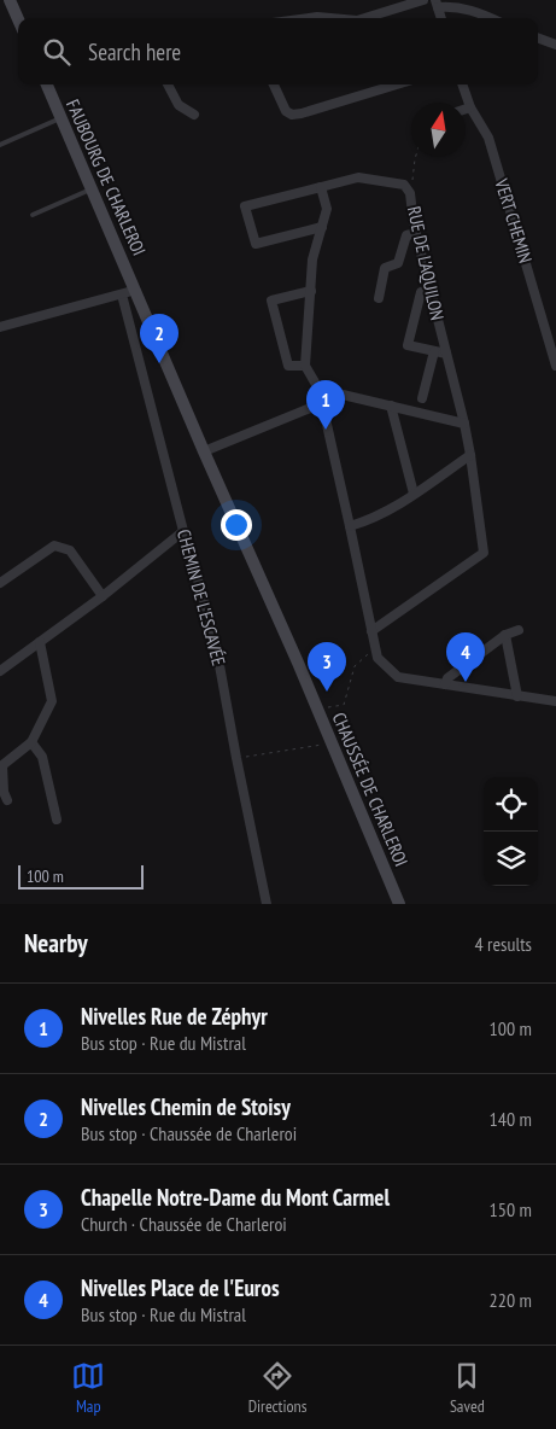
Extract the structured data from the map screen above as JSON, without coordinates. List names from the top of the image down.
{
  "streets": {
    "main road": ["FAUBOURG DE CHARLEROI", "CHAUSSÉE DE CHARLEROI"],
    "street": ["VERT CHEMIN", "RUE DE L'AQUILON", "CHEMIN DE L'ESCAVÉE"]
  },
  "crossings": [
    ["FAUBOURG DE CHARLEROI", "CHAUSSÉE DE CHARLEROI"]
  ],
  "scale_bar": "100 m",
  "north": "top",
  "page": {
    "search": "Search here",
    "pins": [
      "2",
      "1",
      "4",
      "3"
    ],
    "scale": "100 m",
    "heading": ["Nearby", "4 results"],
    "list": [
      {
        "mark": "1",
        "name": "Nivelles Rue de Zéphyr",
        "note": "Bus stop · Rue du Mistral",
        "value": "100 m"
      },
      {
        "mark": "2",
        "name": "Nivelles Chemin de Stoisy",
        "note": "Bus stop · Chaussée de Charleroi",
        "value": "140 m"
      },
      {
        "mark": "3",
        "name": "Chapelle Notre-Dame du Mont Carmel",
        "note": "Church · Chaussée de Charleroi",
        "value": "150 m"
      },
      {
        "mark": "4",
        "name": "Nivelles Place de l'Euros",
        "note": "Bus stop · Rue du Mistral",
        "value": "220 m"
      }
    ],
    "nav": ["Map", "Directions", "Saved"]
  }
}
